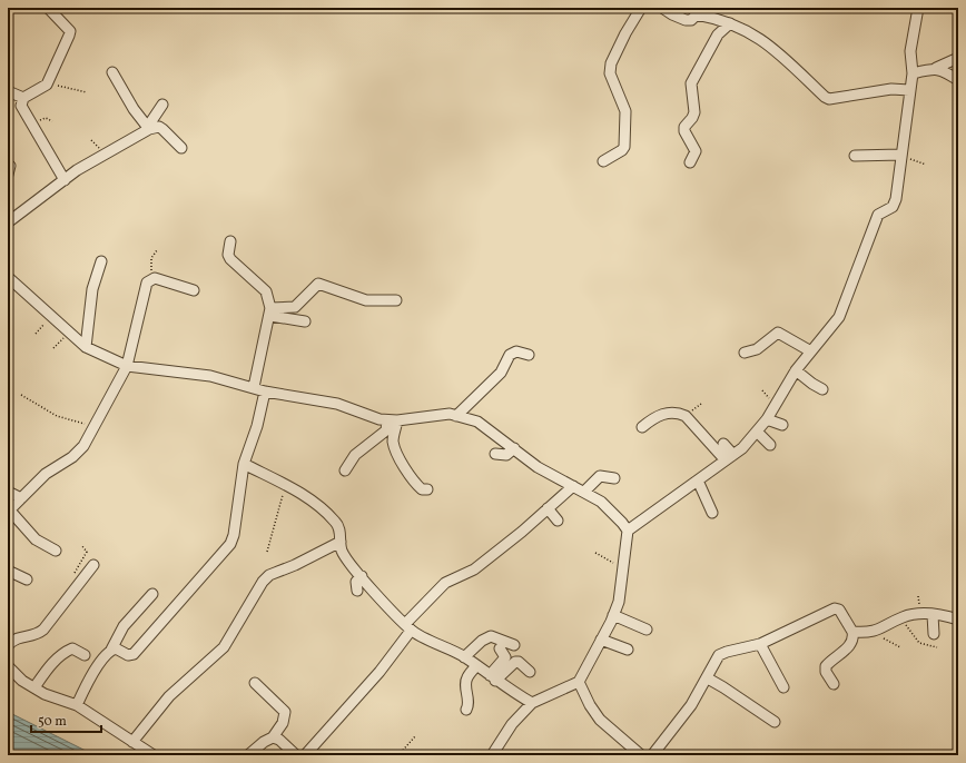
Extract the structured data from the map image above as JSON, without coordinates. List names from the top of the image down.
{
  "scale_bar": "50 m"
}
